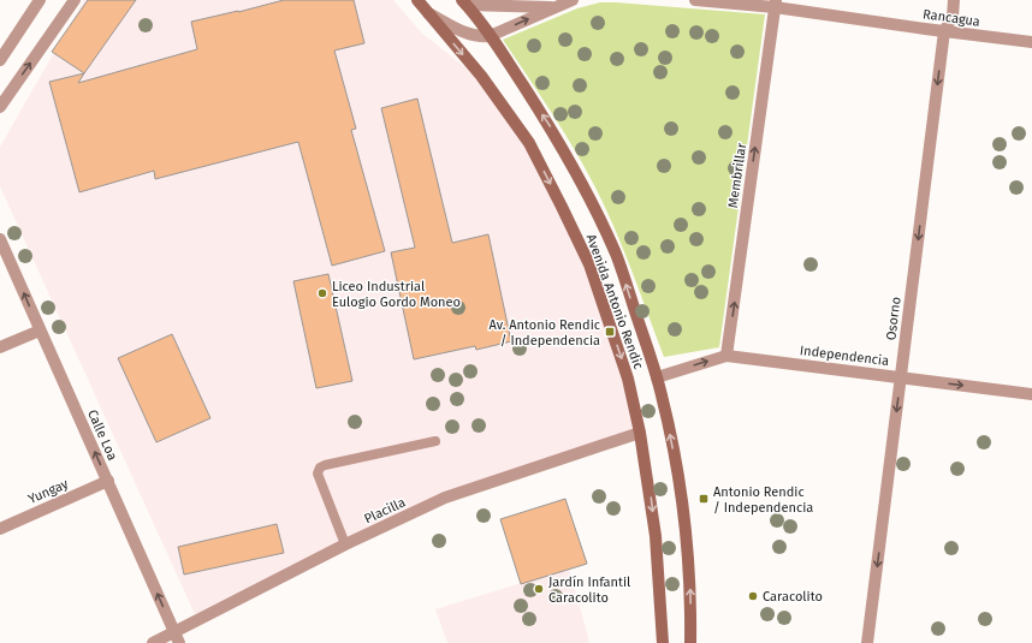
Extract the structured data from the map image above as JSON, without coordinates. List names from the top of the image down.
{
  "streets": {
    "main road": ["Avenida Antonio Rendic"],
    "street": [
      "Rancagua",
      "Membrillar",
      "Osorno",
      "Independencia",
      "Calle Loa",
      "Yungay",
      "Placilla"
    ]
  },
  "crossings": [
    ["Rancagua", "Membrillar"],
    ["Rancagua", "Osorno"],
    ["Membrillar", "Independencia"],
    ["Avenida Antonio Rendic", "Independencia"],
    ["Avenida Antonio Rendic", "Placilla"],
    ["Osorno", "Independencia"],
    ["Calle Loa", "Yungay"],
    ["Calle Loa", "Placilla"]
  ],
  "one_way": [
    "Membrillar",
    "Osorno",
    "Independencia",
    "Calle Loa"
  ],
  "places": {
    "other": ["Liceo Industrial Eulogio Gordo Moneo", "Jardín Infantil Caracolito", "Caracolito"],
    "transit": ["Av. Antonio Rendic / Independencia", "Antonio Rendic / Independencia"]
  }
}
